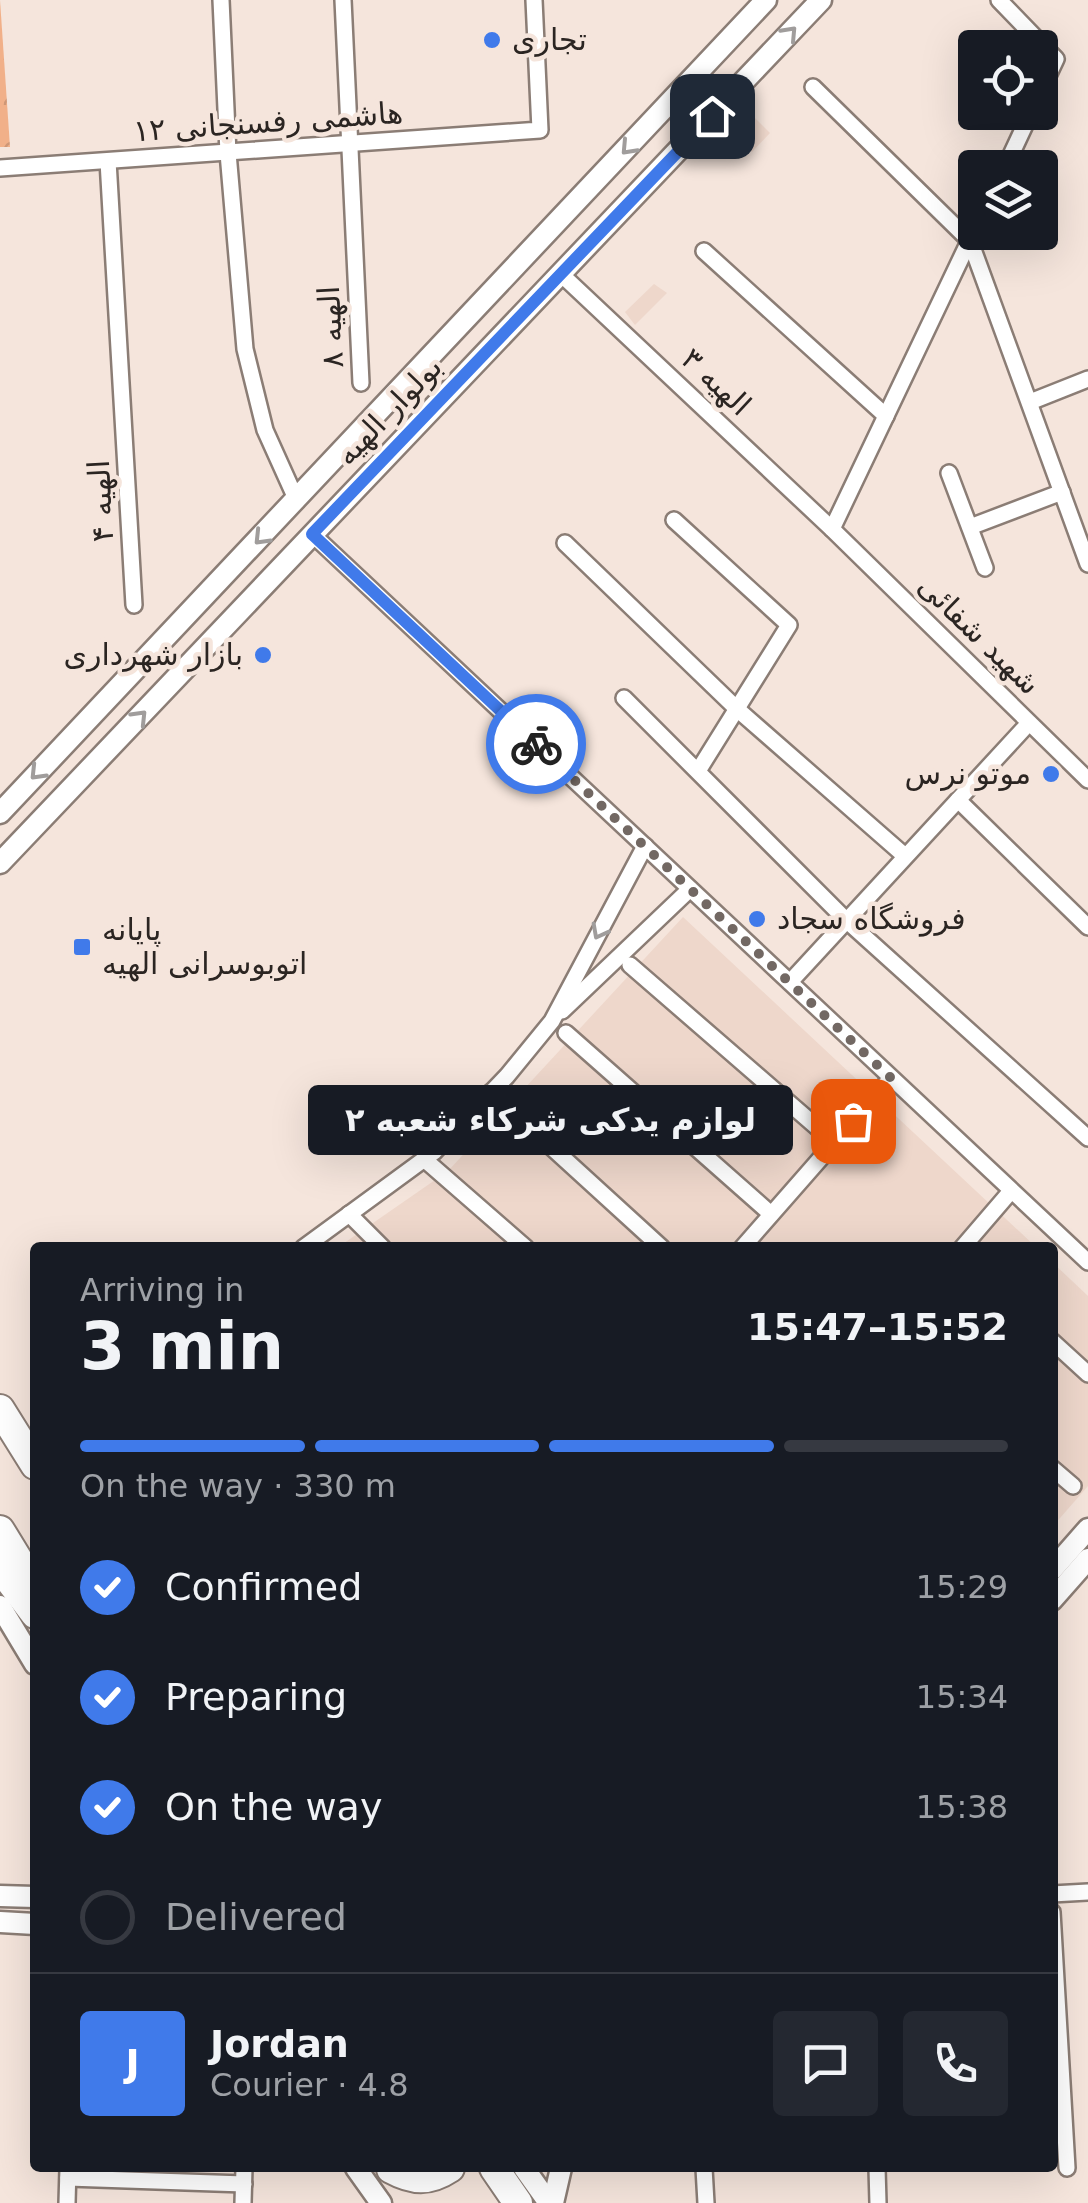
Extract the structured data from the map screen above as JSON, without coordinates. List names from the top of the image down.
{
  "streets": {
    "main road": ["بولوار الهیه"],
    "street": [
      "هاشمی رفسنجانی ۱۲",
      "الهیه ۸",
      "الهیه ۳",
      "الهیه ۴",
      "شهید شفائی"
    ]
  },
  "crossings": [
    ["هاشمی رفسنجانی ۱۲", "الهیه ۸"],
    ["هاشمی رفسنجانی ۱۲", "الهیه ۴"],
    ["الهیه ۳", "بولوار الهیه"],
    ["الهیه ۳", "شهید شفائی"]
  ],
  "places": {
    "other": [
      "تجاری",
      "بازار شهرداری",
      "موتو نرس",
      "فروشگاه سجاد",
      "لوازم یدکی شرکاء شعبه ۲"
    ],
    "transit": ["پایانه اتوبوسرانی الهیه"]
  },
  "page": {
    "bubble": "لوازم یدکی شرکاء شعبه ۲",
    "heading": ["3 min", "Arriving in", "15:47–15:52"],
    "panel": ["Jordan", "Courier · 4.8"],
    "bar": "On the way · 330 m",
    "list": [
      ["Confirmed", "15:29"],
      ["Preparing", "15:34"],
      ["On the way", "15:38"],
      "Delivered"
    ],
    "round": "J"
  }
}
